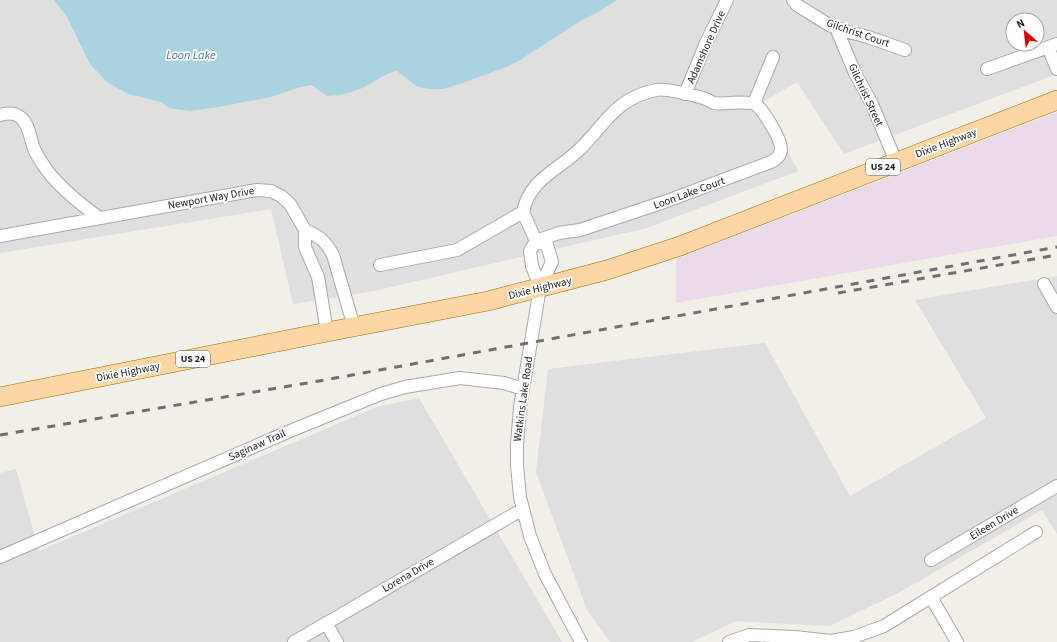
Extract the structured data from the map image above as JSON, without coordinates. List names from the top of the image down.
{
  "streets": {
    "main road": ["Dixie Highway", "US 24"],
    "street": [
      "Gilchrist Court",
      "Adamshore Drive",
      "Gilchrist Street",
      "Loon Lake Court",
      "Newport Way Drive",
      "Watkins Lake Road",
      "Saginaw Trail",
      "Eileen Drive",
      "Lorena Drive"
    ]
  },
  "crossings": [
    ["Gilchrist Court", "Gilchrist Street"],
    ["Gilchrist Street", "Dixie Highway"],
    ["Dixie Highway", "Newport Way Drive"],
    ["Dixie Highway", "Watkins Lake Road"],
    ["Loon Lake Court", "Watkins Lake Road"],
    ["Watkins Lake Road", "Saginaw Trail"],
    ["Watkins Lake Road", "Lorena Drive"]
  ],
  "water": ["Loon Lake"],
  "north": "top left"
}
